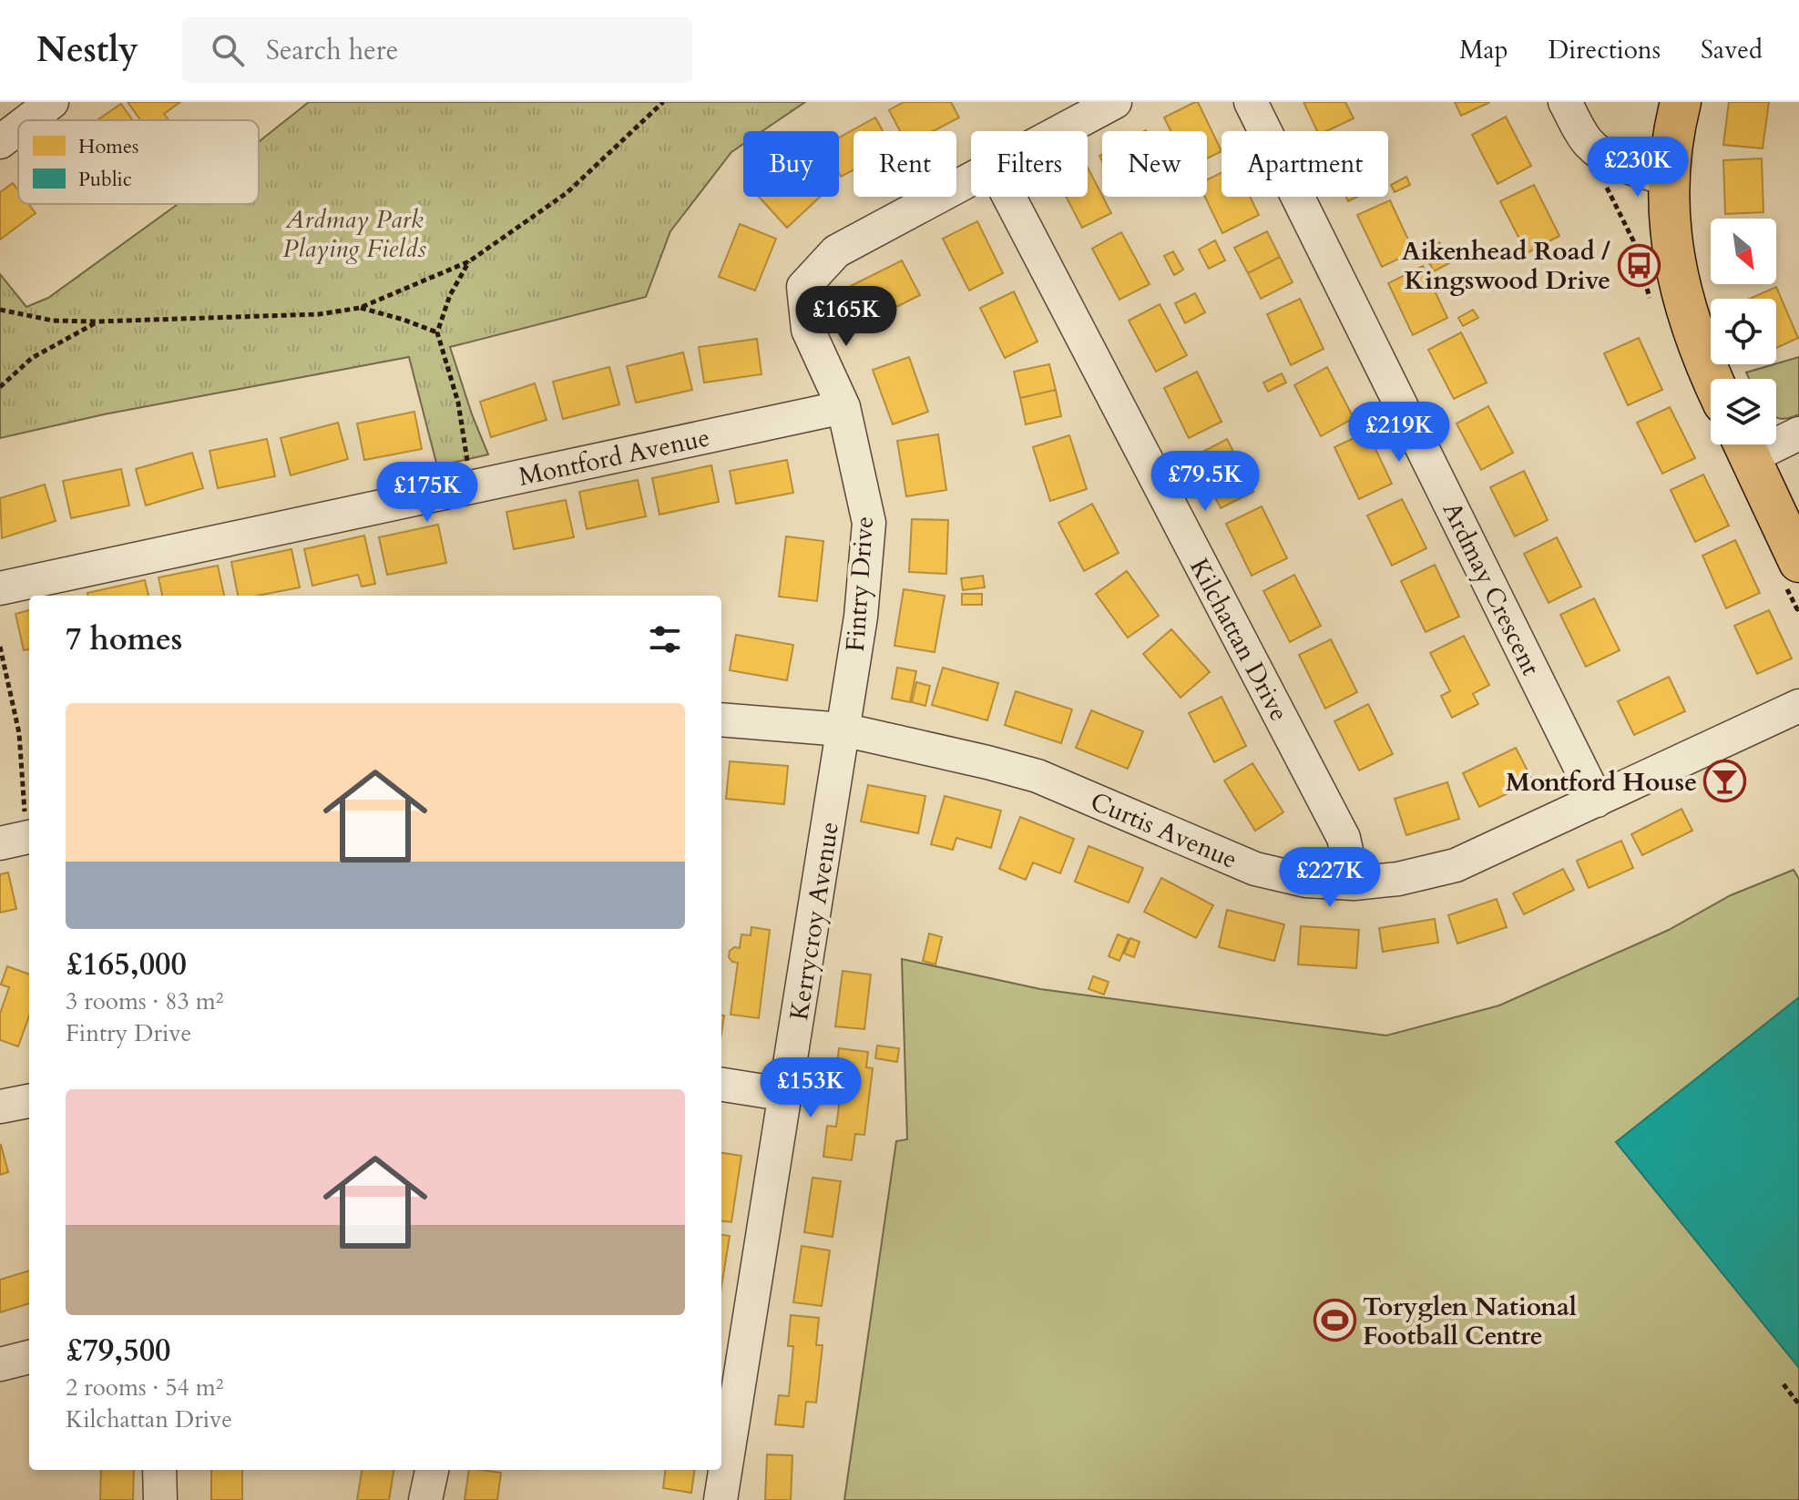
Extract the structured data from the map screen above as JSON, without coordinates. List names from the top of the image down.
{
  "streets": {
    "street": [
      "Montford Avenue",
      "Fintry Drive",
      "Ardmay Crescent",
      "Kilchattan Drive",
      "Curtis Avenue",
      "Kerrycroy Avenue"
    ]
  },
  "crossings": [
    ["Montford Avenue", "Fintry Drive"],
    ["Fintry Drive", "Curtis Avenue"],
    ["Fintry Drive", "Kerrycroy Avenue"],
    ["Ardmay Crescent", "Curtis Avenue"],
    ["Kilchattan Drive", "Curtis Avenue"],
    ["Curtis Avenue", "Kerrycroy Avenue"]
  ],
  "parks": ["Ardmay Park Playing Fields"],
  "places": {
    "bus stop": ["Aikenhead Road / Kingswood Drive"],
    "bar": ["Montford House"],
    "sports": ["Toryglen National Football Centre"]
  },
  "legend": ["Homes", "Public"],
  "north": "bottom right",
  "page": {
    "header": "Nestly",
    "search": "Search here",
    "nav": ["Map", "Directions", "Saved"],
    "chip": [
      "Buy",
      "Rent",
      "Filters",
      "New",
      "Apartment"
    ],
    "price": [
      "£230K",
      "£165K",
      "£219K",
      "£79.5K",
      "£175K",
      "£227K",
      "£153K"
    ],
    "heading": "7 homes",
    "list": [
      {
        "name": "£165,000",
        "note": "3 rooms · 83 m² · Fintry Drive"
      },
      {
        "name": "£79,500",
        "note": "2 rooms · 54 m² · Kilchattan Drive"
      }
    ]
  }
}
